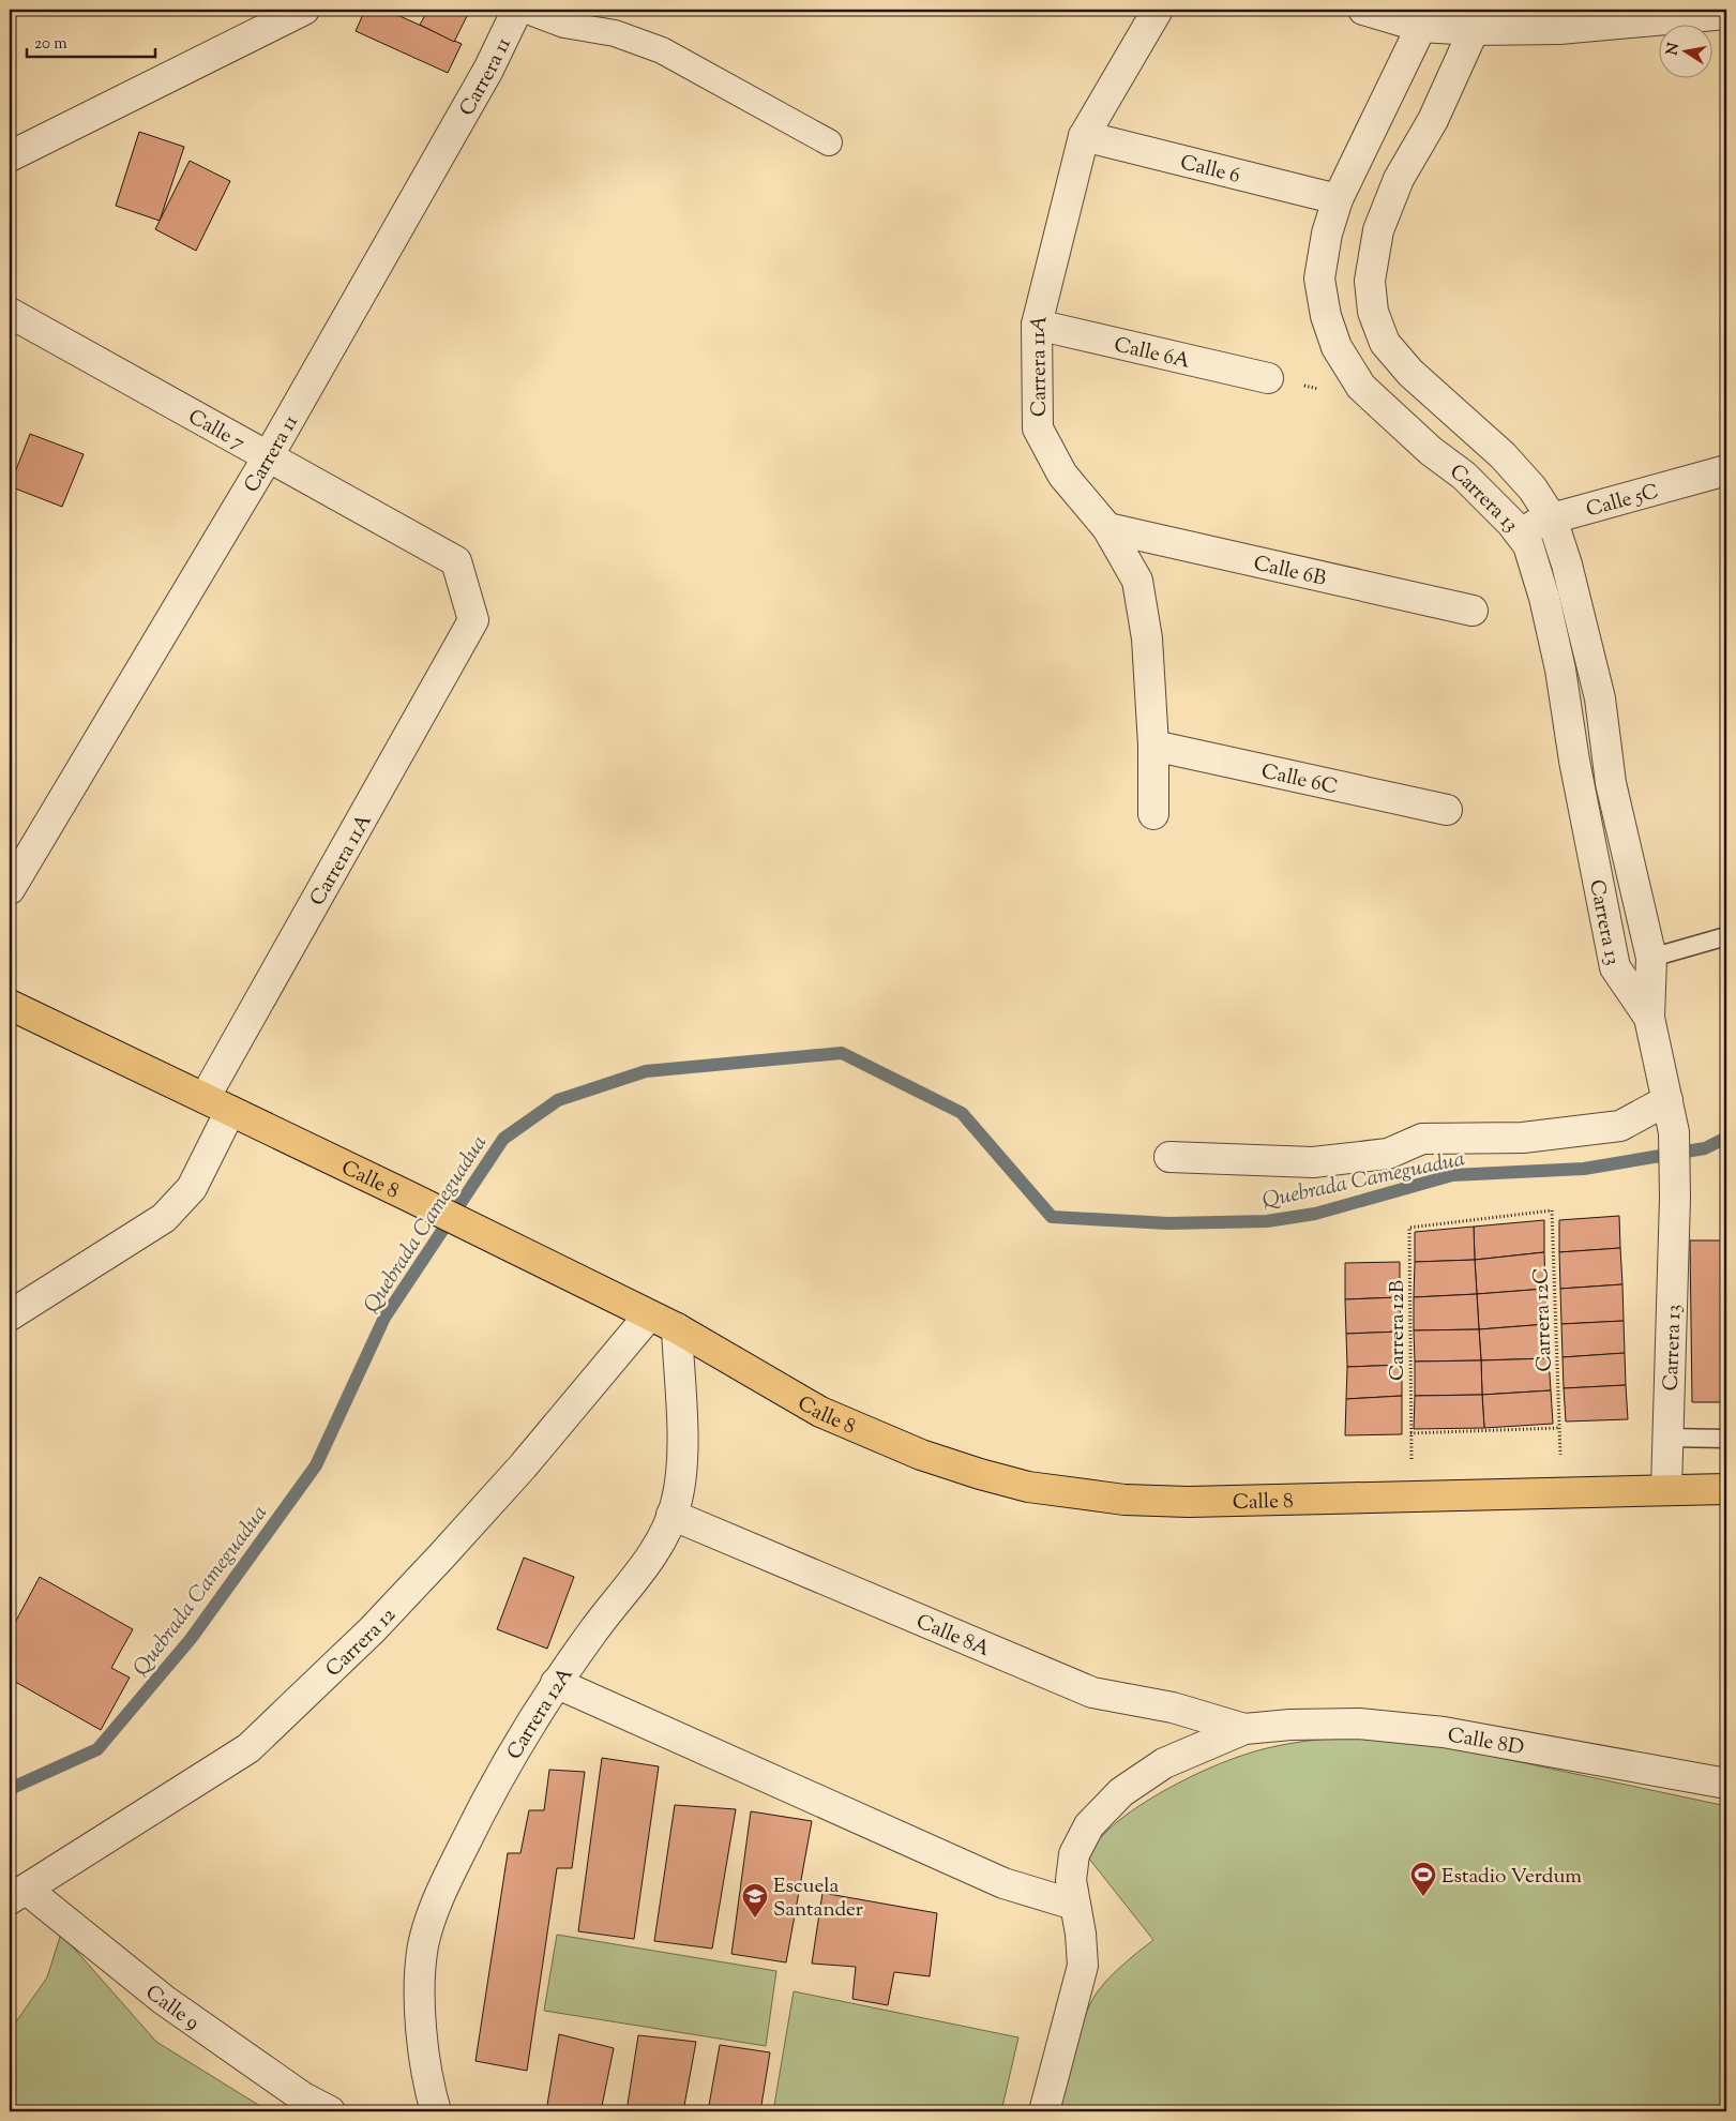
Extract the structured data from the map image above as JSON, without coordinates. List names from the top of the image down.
{
  "streets": {
    "main road": ["Calle 8"],
    "street": [
      "Carrera 11",
      "Calle 6",
      "Calle 6A",
      "Carrera 11A",
      "Calle 7",
      "Carrera 13",
      "Calle 5C",
      "Calle 6B",
      "Calle 6C",
      "Calle 8A",
      "Carrera 12",
      "Carrera 12A",
      "Calle 8D",
      "Calle 9"
    ],
    "path": ["Carrera 12C", "Carrera 12B"]
  },
  "crossings": [
    ["Carrera 11", "Calle 7"],
    ["Calle 6", "Carrera 11A"],
    ["Calle 6", "Carrera 13"],
    ["Calle 6A", "Carrera 11A"],
    ["Carrera 11A", "Calle 7"],
    ["Carrera 11A", "Calle 6B"],
    ["Carrera 11A", "Calle 6C"],
    ["Carrera 11A", "Calle 8"],
    ["Carrera 13", "Calle 5C"],
    ["Carrera 13", "Calle 8"],
    ["Calle 8", "Carrera 12"],
    ["Calle 8", "Carrera 12A"],
    ["Carrera 12C", "Carrera 12B"],
    ["Calle 8A", "Carrera 12A"],
    ["Calle 8A", "Calle 8D"],
    ["Carrera 12", "Calle 9"]
  ],
  "water": ["Quebrada Cameguadua"],
  "places": {
    "sports": ["Estadio Verdum"],
    "school or university": ["Escuela Santander"]
  },
  "scale_bar": "20 m",
  "north": "left"
}
